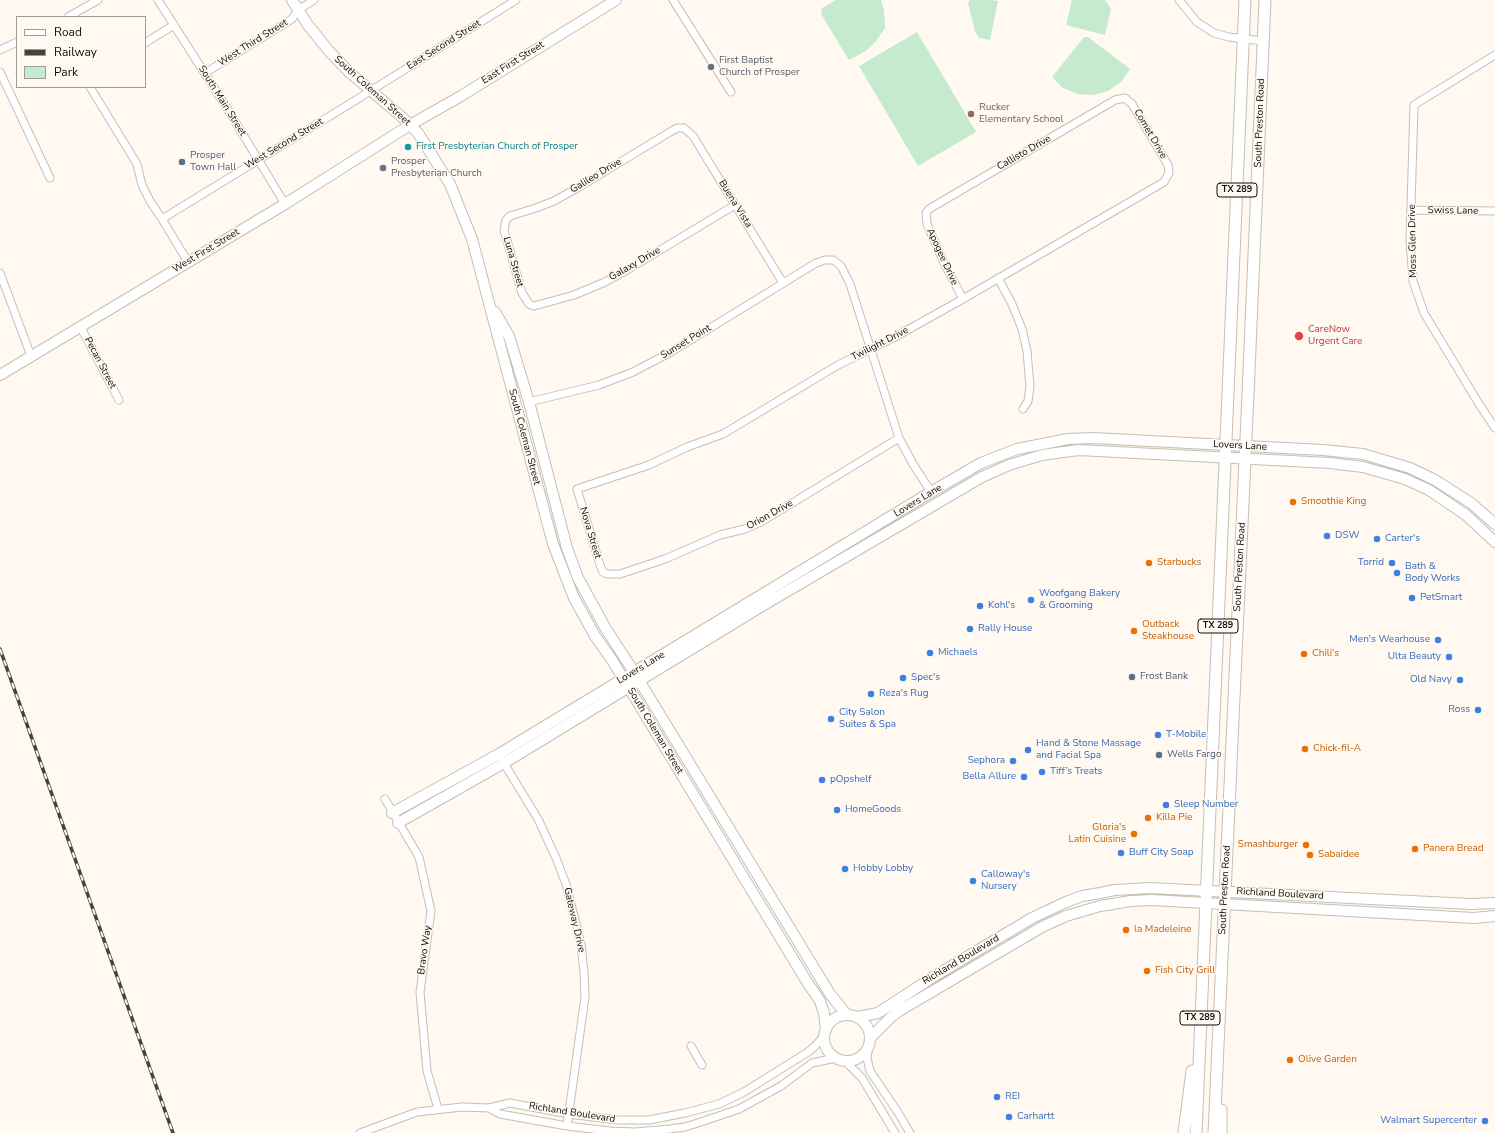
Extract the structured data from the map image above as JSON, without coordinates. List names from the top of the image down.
{
  "streets": {
    "main road": ["South Preston Road", "TX 289"],
    "street": [
      "West Third Street",
      "East Second Street",
      "East First Street",
      "South Coleman Street",
      "South Main Street",
      "Comet Drive",
      "West Second Street",
      "Callisto Drive",
      "Galileo Drive",
      "Buena Vista",
      "Swiss Lane",
      "Moss Glen Drive",
      "West First Street",
      "Apogee Drive",
      "Luna Street",
      "Galaxy Drive",
      "Sunset Point",
      "Twilight Drive",
      "Pecan Street",
      "Lovers Lane",
      "Orion Drive",
      "Nova Street",
      "Richland Boulevard",
      "Gateway Drive",
      "Bravo Way"
    ]
  },
  "crossings": [
    ["West Third Street", "South Coleman Street"],
    ["West Third Street", "South Main Street"],
    ["East Second Street", "South Coleman Street"],
    ["East Second Street", "West Second Street"],
    ["East First Street", "South Coleman Street"],
    ["East First Street", "West First Street"],
    ["South Coleman Street", "West First Street"],
    ["South Coleman Street", "Sunset Point"],
    ["South Coleman Street", "Lovers Lane"],
    ["South Coleman Street", "Richland Boulevard"],
    ["South Main Street", "West Second Street"],
    ["South Main Street", "West First Street"],
    ["South Preston Road", "Lovers Lane"],
    ["South Preston Road", "Richland Boulevard"],
    ["Comet Drive", "Callisto Drive"],
    ["Comet Drive", "Twilight Drive"],
    ["Callisto Drive", "Apogee Drive"],
    ["Galileo Drive", "Buena Vista"],
    ["Galileo Drive", "Luna Street"],
    ["Buena Vista", "Galaxy Drive"],
    ["Buena Vista", "Sunset Point"],
    ["Swiss Lane", "Moss Glen Drive"],
    ["West First Street", "Pecan Street"],
    ["Apogee Drive", "Twilight Drive"],
    ["Luna Street", "Galaxy Drive"],
    ["Sunset Point", "Twilight Drive"],
    ["Twilight Drive", "Nova Street"],
    ["Lovers Lane", "Gateway Drive"],
    ["Lovers Lane", "Bravo Way"],
    ["Orion Drive", "Nova Street"],
    ["Richland Boulevard", "Gateway Drive"],
    ["Richland Boulevard", "Bravo Way"]
  ],
  "places": [
    "First Baptist Church of Prosper",
    "Rucker Elementary School",
    "First Presbyterian Church of Prosper",
    "Prosper Town Hall",
    "Prosper Presbyterian Church",
    "CareNow Urgent Care",
    "Smoothie King",
    "DSW",
    "Carter's",
    "Starbucks",
    "Torrid",
    "Bath & Body Works",
    "PetSmart",
    "Woofgang Bakery & Grooming",
    "Kohl's",
    "Rally House",
    "Outback Steakhouse",
    "Men's Wearhouse",
    "Michaels",
    "Chili's",
    "Ulta Beauty",
    "Frost Bank",
    "Spec's",
    "Old Navy",
    "Reza's Rug",
    "Ross",
    "City Salon Suites & Spa",
    "T-Mobile",
    "Chick-fil-A",
    "Hand & Stone Massage and Facial Spa",
    "Wells Fargo",
    "Sephora",
    "Tiff’s Treats",
    "Bella Allure",
    "pOpshelf",
    "Sleep Number",
    "HomeGoods",
    "Killa Pie",
    "Gloria's Latin Cuisine",
    "Smashburger",
    "Panera Bread",
    "Buff City Soap",
    "Sabaidee",
    "Hobby Lobby",
    "Calloway's Nursery",
    "la Madeleine",
    "Fish City Grill",
    "Olive Garden",
    "REI",
    "Carhartt",
    "Walmart Supercenter"
  ],
  "legend": ["Road", "Railway", "Park"]
}
